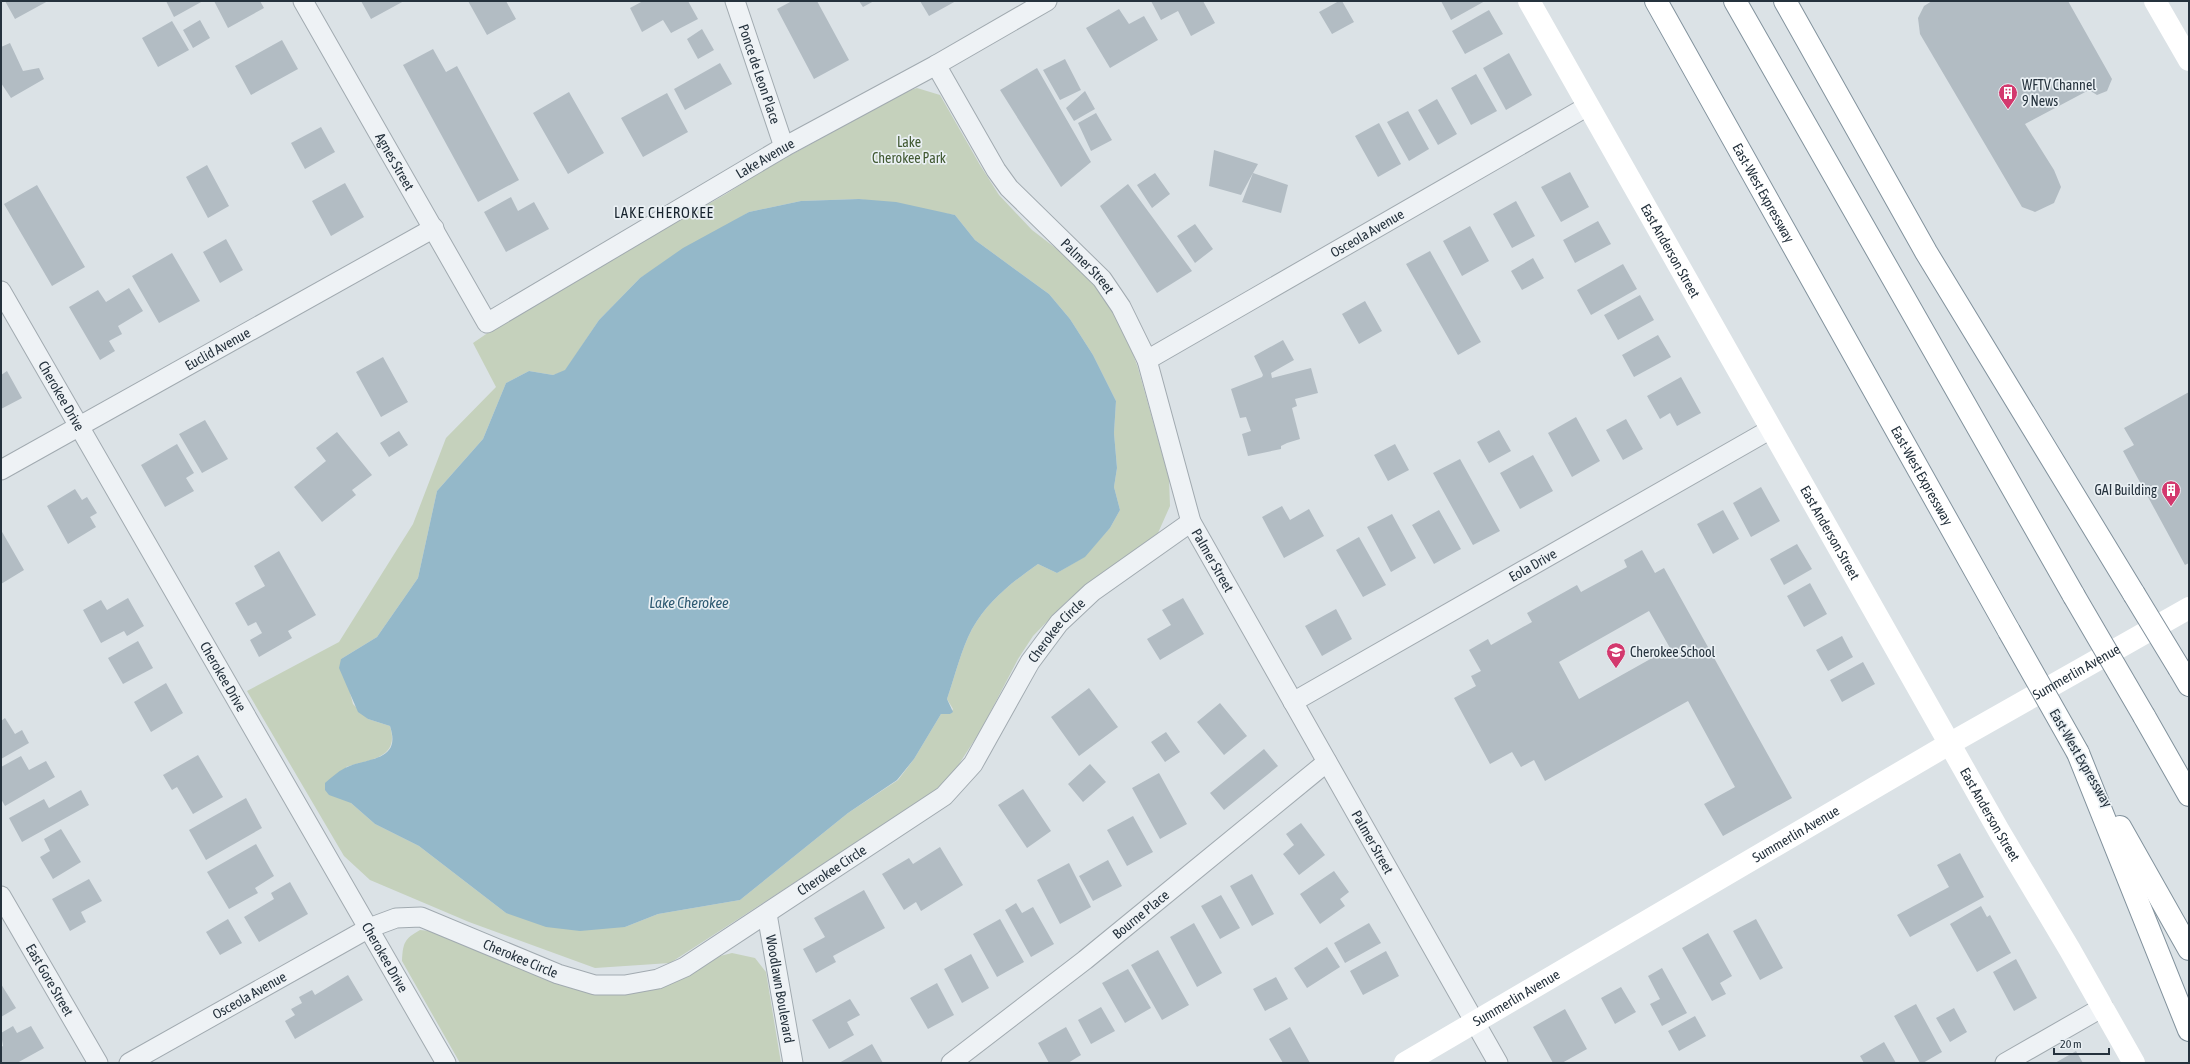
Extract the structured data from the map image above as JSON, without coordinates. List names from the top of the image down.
{
  "streets": {
    "main road": ["East-West Expressway", "East Anderson Street", "Summerlin Avenue"],
    "street": [
      "Ponce de Leon Place",
      "Lake Avenue",
      "Agnes Street",
      "Osceola Avenue",
      "Palmer Street",
      "Euclid Avenue",
      "Cherokee Drive",
      "Eola Drive",
      "Cherokee Circle",
      "Bourne Place",
      "East Gore Street",
      "Woodlawn Boulevard"
    ]
  },
  "crossings": [
    ["Ponce de Leon Place", "Lake Avenue"],
    ["Lake Avenue", "Agnes Street"],
    ["Lake Avenue", "Palmer Street"],
    ["Agnes Street", "Euclid Avenue"],
    ["Osceola Avenue", "East Anderson Street"],
    ["Osceola Avenue", "Palmer Street"],
    ["Osceola Avenue", "Cherokee Drive"],
    ["Osceola Avenue", "Cherokee Circle"],
    ["East Anderson Street", "Eola Drive"],
    ["East Anderson Street", "Summerlin Avenue"],
    ["Palmer Street", "Eola Drive"],
    ["Palmer Street", "Cherokee Circle"],
    ["Palmer Street", "Summerlin Avenue"],
    ["Palmer Street", "Bourne Place"],
    ["Euclid Avenue", "Cherokee Drive"],
    ["Cherokee Drive", "Cherokee Circle"],
    ["Cherokee Circle", "Woodlawn Boulevard"]
  ],
  "districts": ["LAKE CHEROKEE"],
  "water": ["Lake Cherokee"],
  "parks": ["Lake Cherokee Park"],
  "places": {
    "building": ["WFTV Channel 9 News", "GAI Building"],
    "school or university": ["Cherokee School"]
  },
  "scale_bar": "20 m"
}
